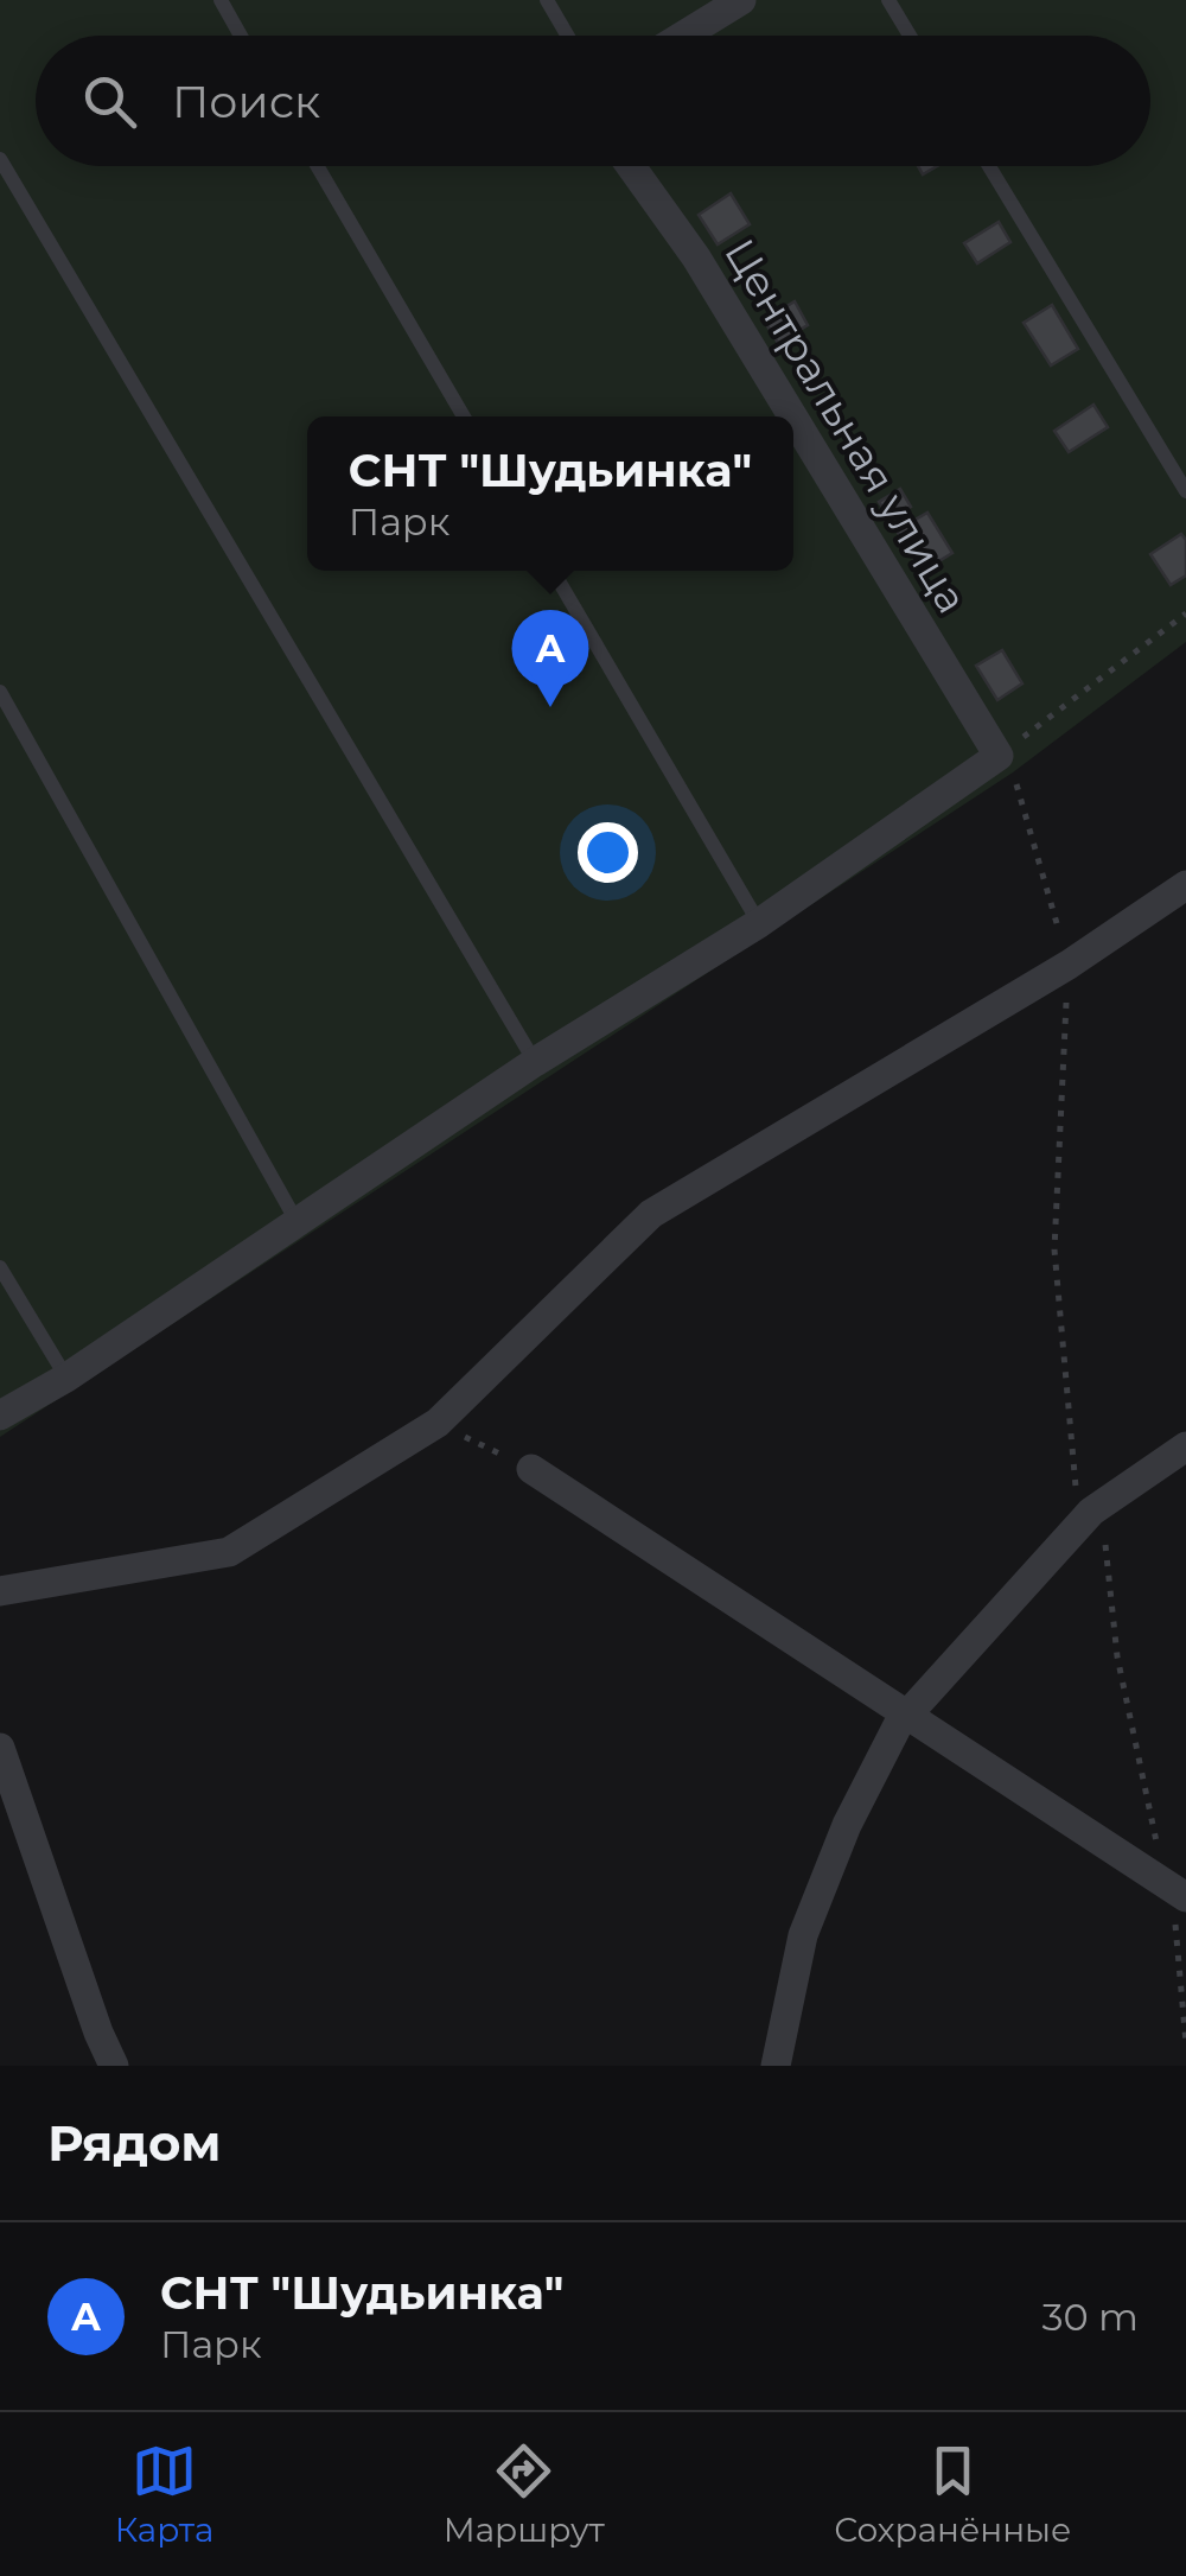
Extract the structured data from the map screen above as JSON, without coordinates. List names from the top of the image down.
{
  "streets": {
    "street": ["Центральная улица"]
  },
  "page": {
    "search": "Поиск",
    "popup": ["СНТ \"Шудьинка\"", "Парк"],
    "pins": "A",
    "heading": "Рядом",
    "list": [
      {
        "mark": "A",
        "name": "СНТ \"Шудьинка\"",
        "note": "Парк",
        "value": "30 m"
      }
    ],
    "nav": ["Карта", "Маршрут", "Сохранённые"]
  }
}
